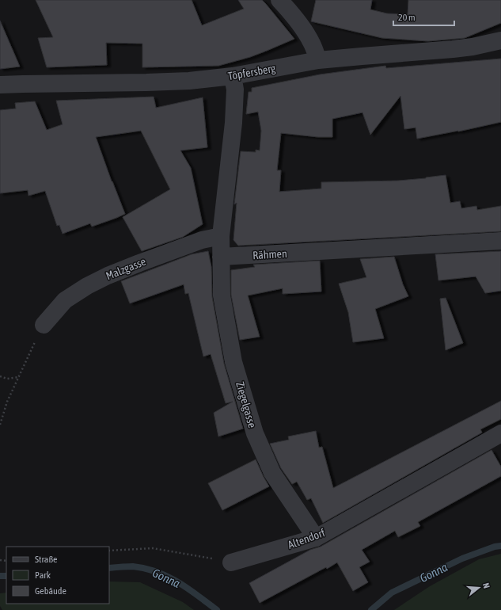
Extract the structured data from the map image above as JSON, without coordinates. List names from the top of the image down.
{
  "streets": {
    "street": [
      "Töpfersberg",
      "Rähmen",
      "Malzgasse",
      "Ziegelgasse",
      "Altendorf"
    ]
  },
  "crossings": [
    ["Rähmen", "Ziegelgasse"],
    ["Ziegelgasse", "Altendorf"]
  ],
  "water": ["Gonna"],
  "legend": ["Straße", "Park", "Gebäude"],
  "scale_bar": "20 m",
  "north": "right"
}
